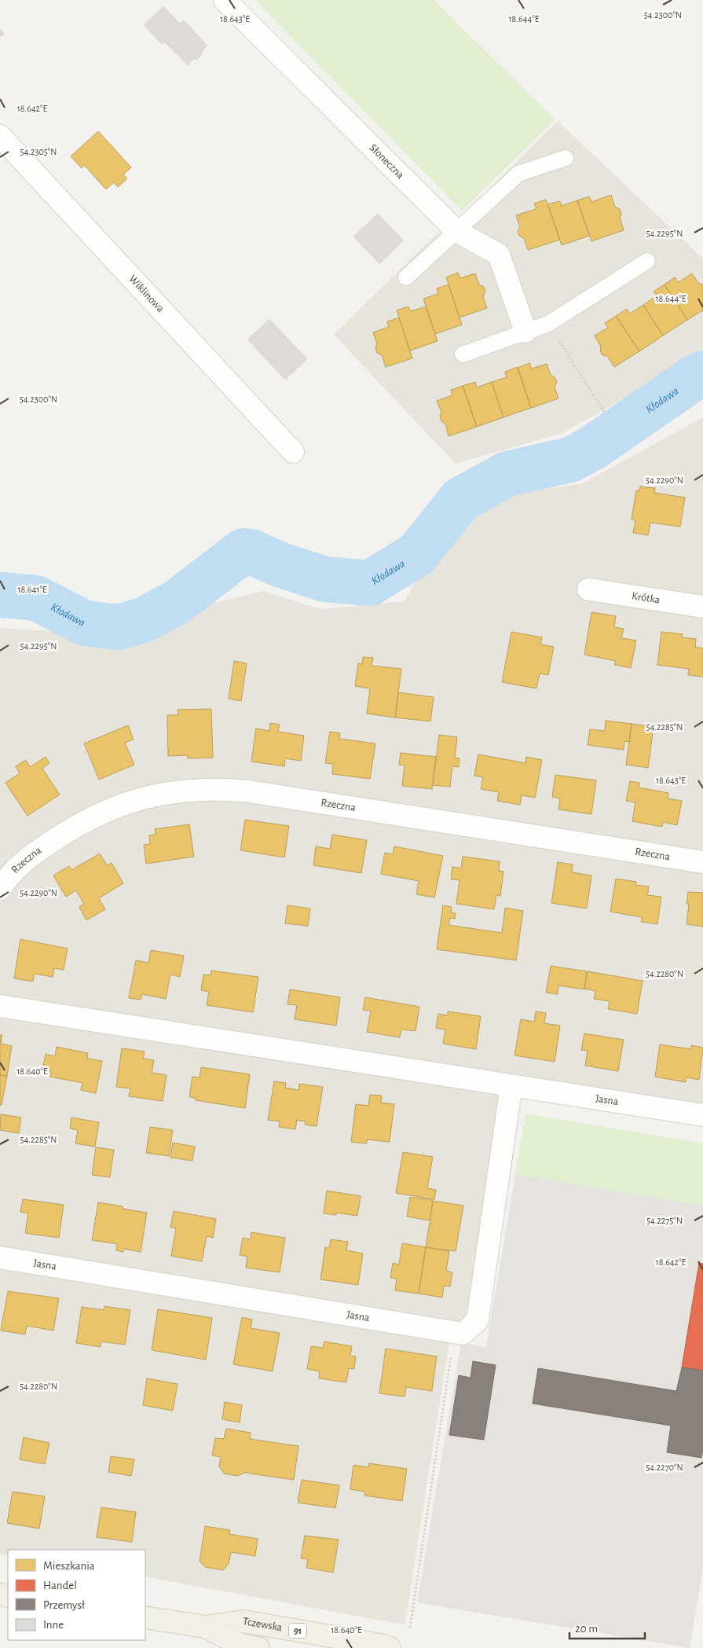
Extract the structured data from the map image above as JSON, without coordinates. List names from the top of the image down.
{
  "streets": {
    "main road": ["Tczewska", "91"],
    "street": [
      "Słoneczna",
      "Wiklinowa",
      "Krótka",
      "Rzeczna",
      "Jasna"
    ]
  },
  "water": ["Kłodawa"],
  "legend": [
    "Mieszkania",
    "Handel",
    "Przemysł",
    "Inne"
  ],
  "scale_bar": "20 m",
  "coordinates": [
    "54.2300°N",
    "18.643°E",
    "18.644°E",
    "18.642°E",
    "54.2305°N",
    "54.2295°N",
    "54.2290°N",
    "18.641°E",
    "54.2285°N",
    "54.2280°N",
    "18.640°E",
    "54.2275°N",
    "54.2270°N"
  ]
}
